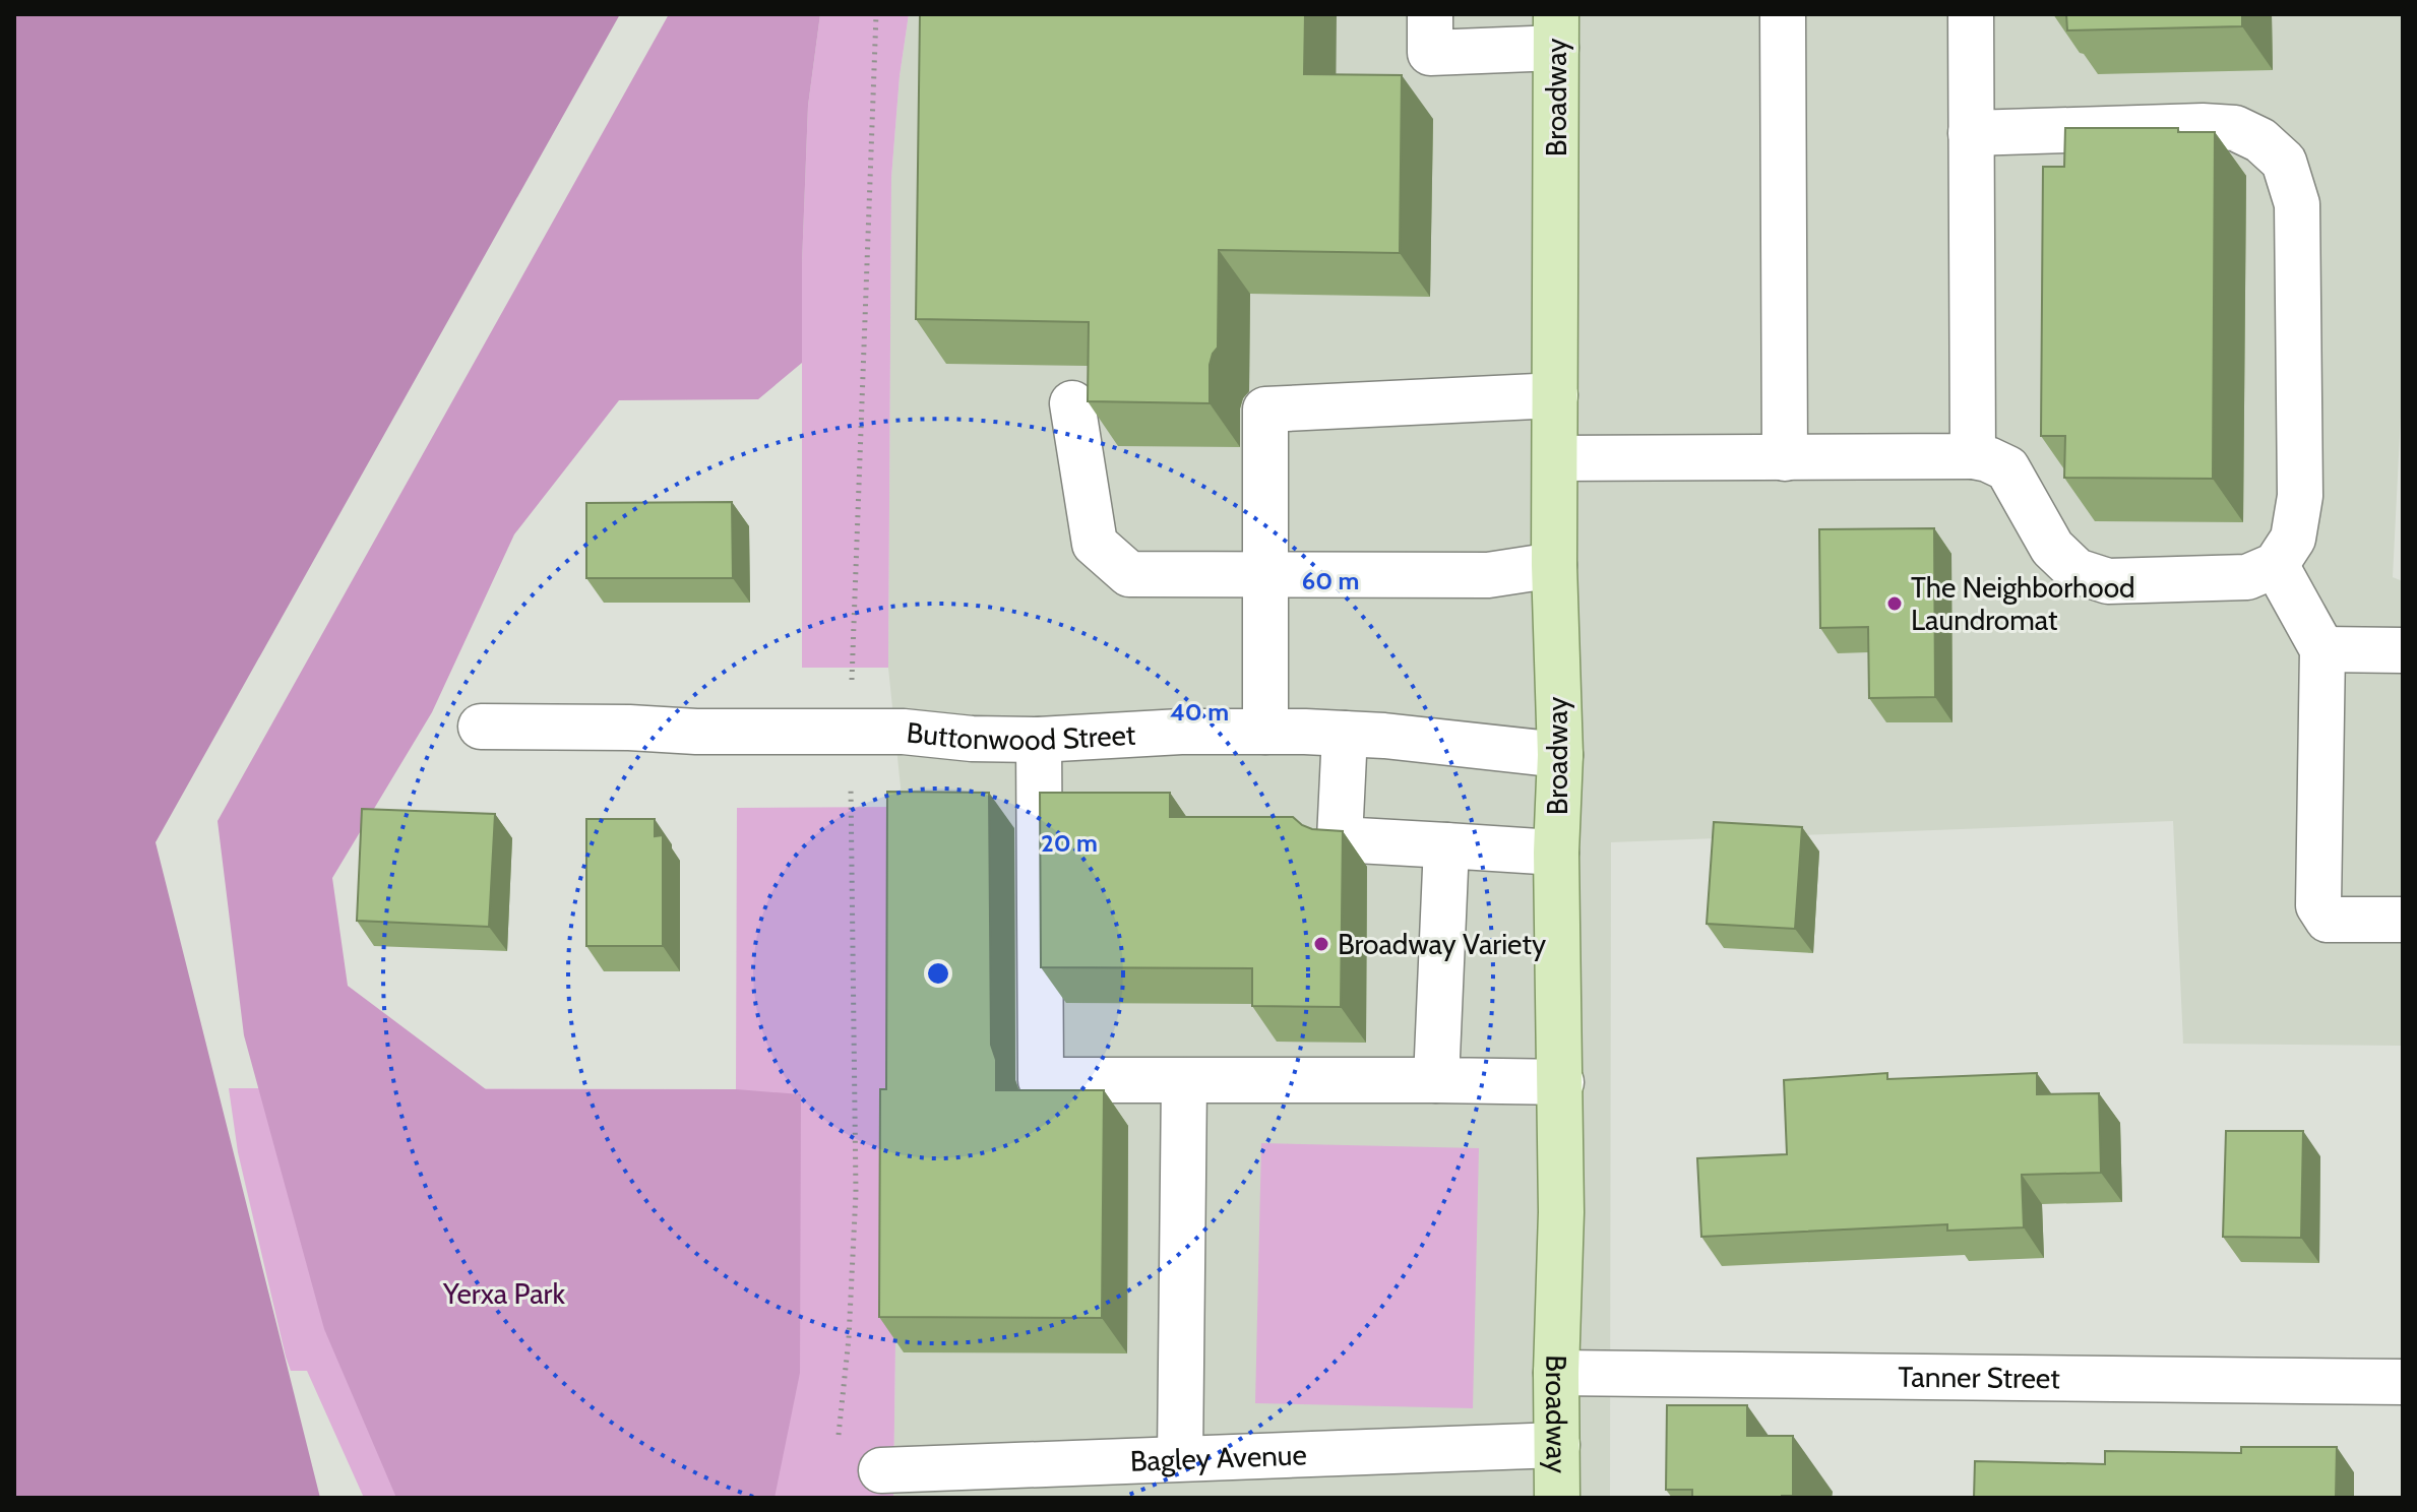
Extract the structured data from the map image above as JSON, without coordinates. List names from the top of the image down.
{
  "streets": {
    "main road": ["Broadway"],
    "street": ["Buttonwood Street", "Tanner Street", "Bagley Avenue"]
  },
  "crossings": [
    ["Broadway", "Buttonwood Street"],
    ["Broadway", "Tanner Street"],
    ["Broadway", "Bagley Avenue"]
  ],
  "parks": ["Yerxa Park"],
  "places": ["The Neighborhood Laundromat", "Broadway Variety"],
  "rings": ["60 m", "40 m", "20 m"]
}
